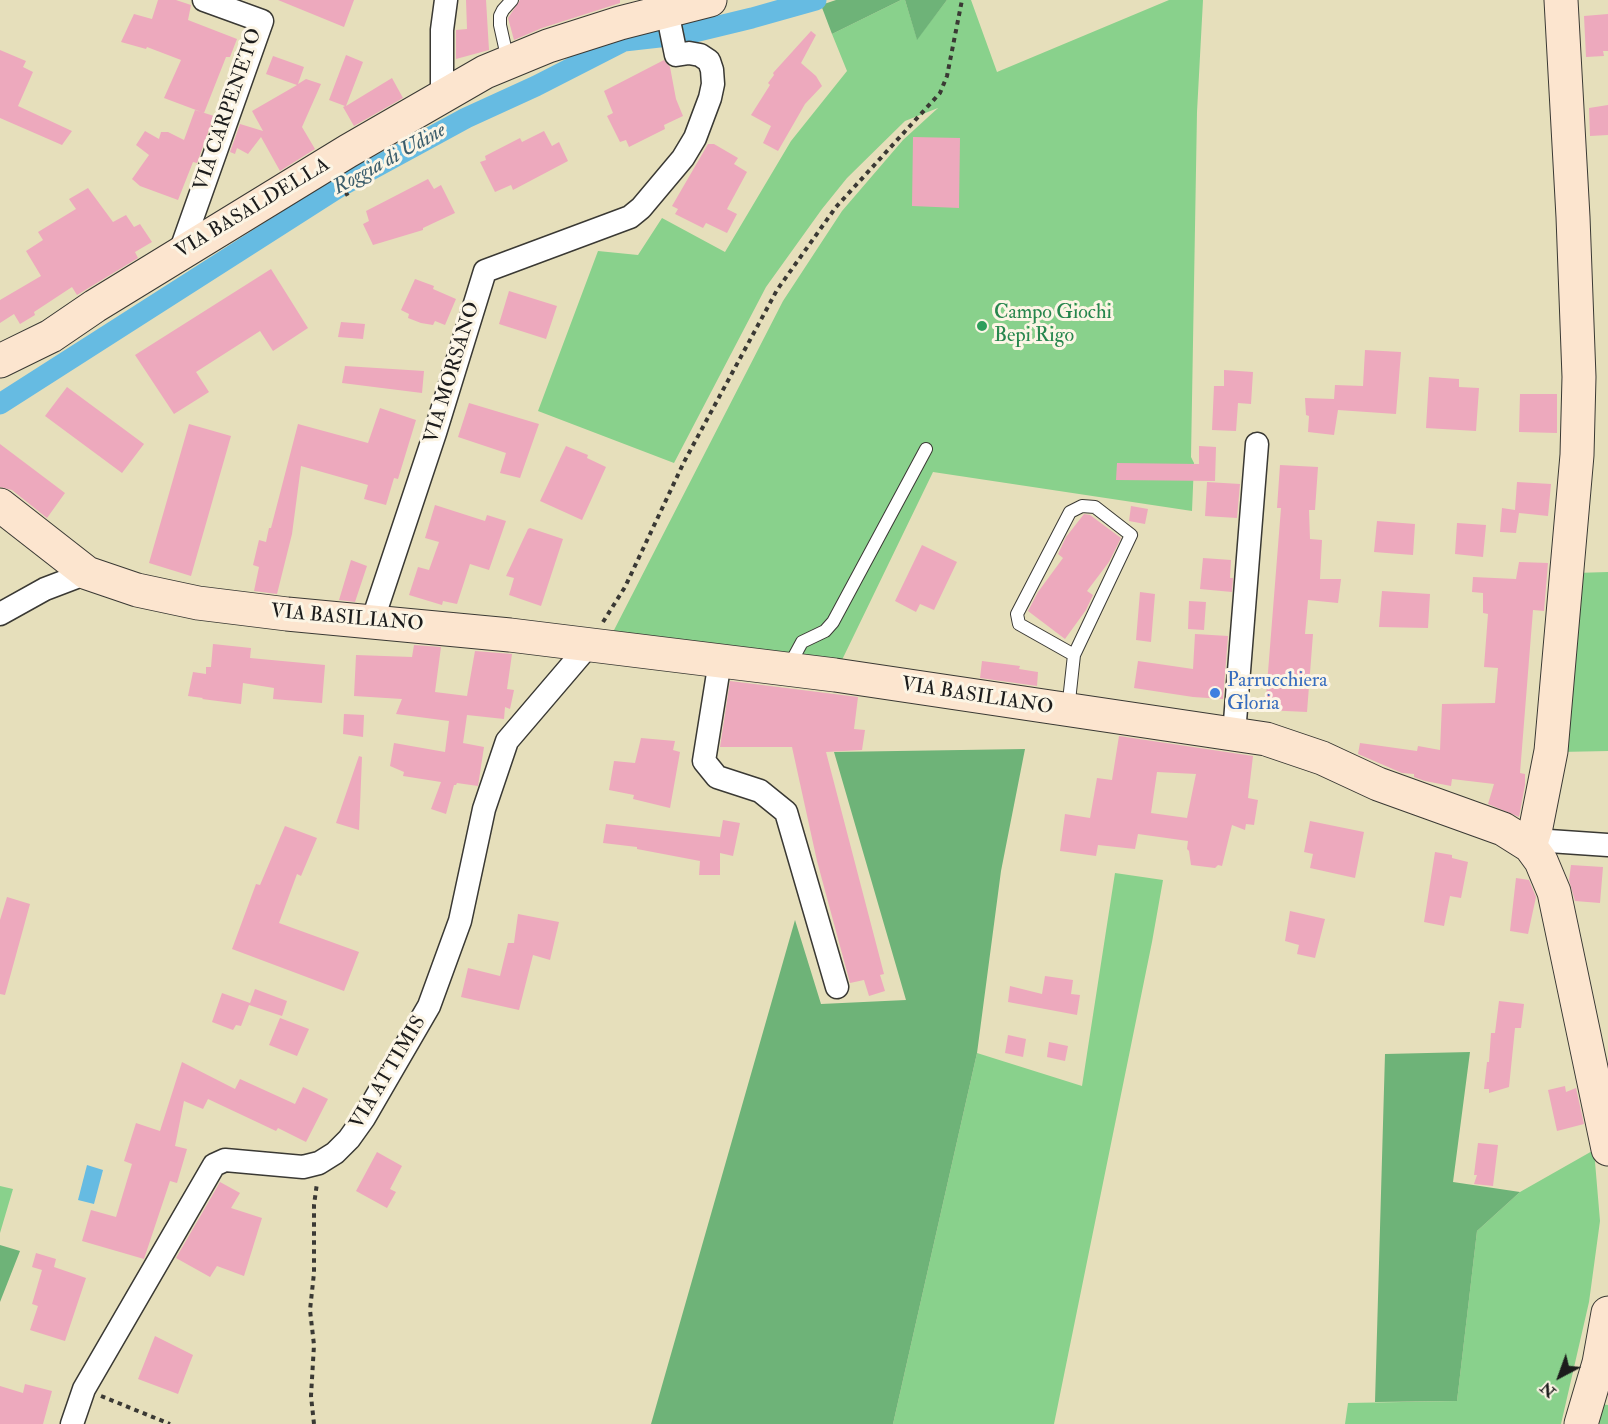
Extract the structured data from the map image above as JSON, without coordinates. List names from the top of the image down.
{
  "streets": {
    "street": [
      "VIA CARPENETO",
      "VIA BASALDELLA",
      "VIA MORSANO",
      "VIA BASILIANO",
      "VIA ATTIMIS"
    ]
  },
  "crossings": [
    ["VIA CARPENETO", "VIA BASALDELLA"],
    ["VIA BASALDELLA", "VIA MORSANO"],
    ["VIA MORSANO", "VIA BASILIANO"],
    ["VIA BASILIANO", "VIA ATTIMIS"]
  ],
  "water": ["Roggia di Udine"],
  "places": ["Campo Giochi Bepi Rigo", "Parrucchiera Gloria"],
  "north": "bottom left"
}
